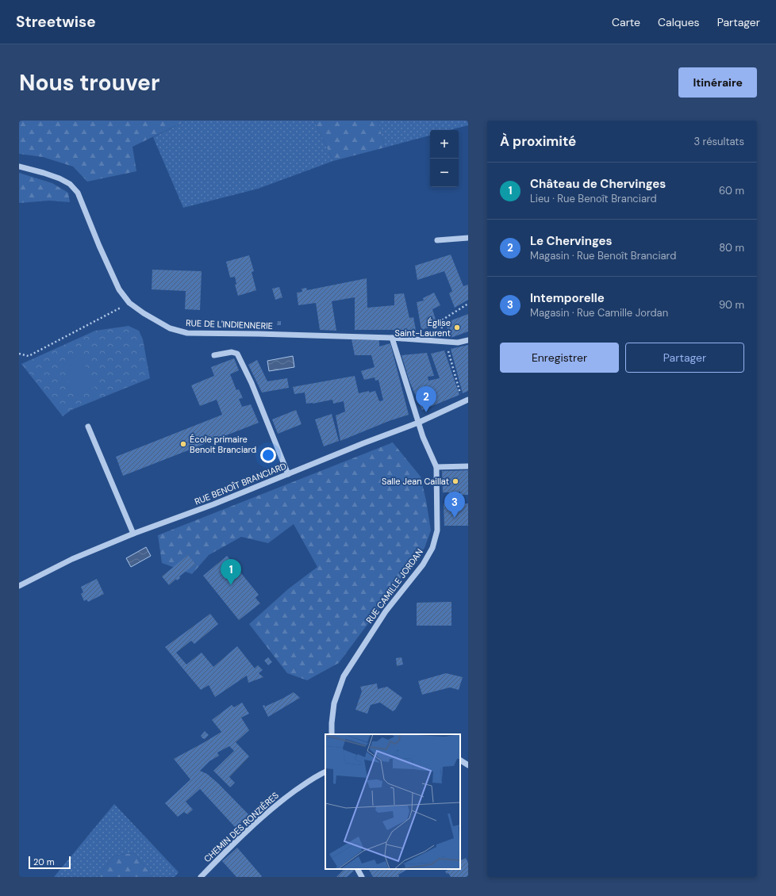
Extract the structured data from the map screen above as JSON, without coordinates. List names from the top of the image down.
{
  "streets": {
    "street": [
      "RUE DE L'INDIENNERIE",
      "RUE BENOÎT BRANCIARD",
      "RUE CAMILLE JORDAN",
      "CHEMIN DES RONZIÈRES"
    ]
  },
  "crossings": [
    ["RUE BENOÎT BRANCIARD", "RUE CAMILLE JORDAN"]
  ],
  "places": ["Église Saint-Laurent", "École primaire Benoit Branciard", "Salle Jean Caillat"],
  "scale_bar": "20 m",
  "page": {
    "header": "Streetwise",
    "nav": ["Carte", "Calques", "Partager"],
    "buttons": [
      "Itinéraire",
      ["Enregistrer", "Partager"]
    ],
    "title": "Nous trouver",
    "heading": ["À proximité", "3 résultats"],
    "map_buttons": ["+", "−"],
    "list": [
      {
        "mark": "1",
        "name": "Château de Chervinges",
        "note": "Lieu · Rue Benoît Branciard",
        "value": "60 m"
      },
      {
        "mark": "2",
        "name": "Le Chervinges",
        "note": "Magasin · Rue Benoît Branciard",
        "value": "80 m"
      },
      {
        "mark": "3",
        "name": "Intemporelle",
        "note": "Magasin · Rue Camille Jordan",
        "value": "90 m"
      }
    ],
    "pins": ["2", "3", "1"],
    "scale": "20 m"
  }
}
